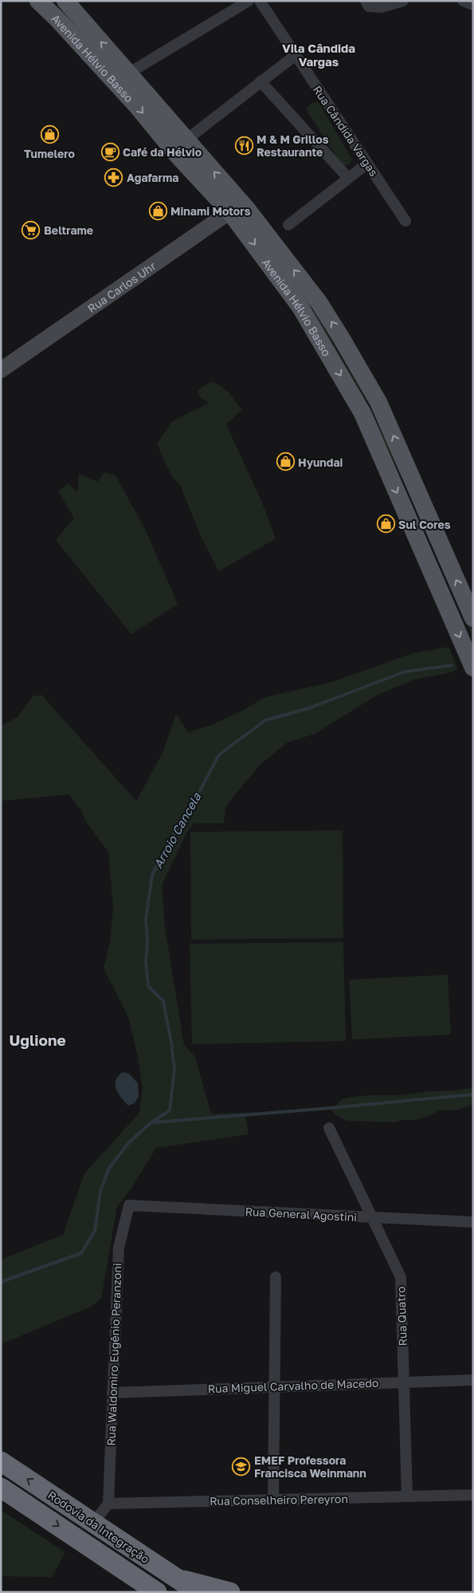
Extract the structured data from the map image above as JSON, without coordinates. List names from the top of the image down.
{
  "streets": {
    "highway": ["Rodovia da Integração"],
    "main road": ["Avenida Hélvio Basso"],
    "street": [
      "Rua Cândida Vargas",
      "Rua Carlos Uhr",
      "Rua General Agostini",
      "Rua Quatro",
      "Rua Waldomiro Eugênio Peranzoni",
      "Rua Miguel Carvalho de Macedo",
      "Rua Conselheiro Pereyron"
    ]
  },
  "crossings": [
    ["Avenida Hélvio Basso", "Rua Carlos Uhr"],
    ["Rua General Agostini", "Rua Quatro"],
    ["Rua General Agostini", "Rua Waldomiro Eugênio Peranzoni"],
    ["Rua Quatro", "Rua Miguel Carvalho de Macedo"],
    ["Rua Quatro", "Rua Conselheiro Pereyron"],
    ["Rua Waldomiro Eugênio Peranzoni", "Rua Miguel Carvalho de Macedo"],
    ["Rua Waldomiro Eugênio Peranzoni", "Rua Conselheiro Pereyron"]
  ],
  "districts": ["Vila Cândida Vargas", "Uglione"],
  "water": ["Arroio Cancela"],
  "places": {
    "shop": [
      "Tumelero",
      "Minami Motors",
      "Hyundai",
      "Sul Cores"
    ],
    "restaurant": ["M & M Grillos Restaurante"],
    "cafe": ["Café da Hélvio"],
    "pharmacy": ["Agafarma"],
    "supermarket": ["Beltrame"],
    "school or university": ["EMEF Professora Francisca Weinmann"]
  }
}
